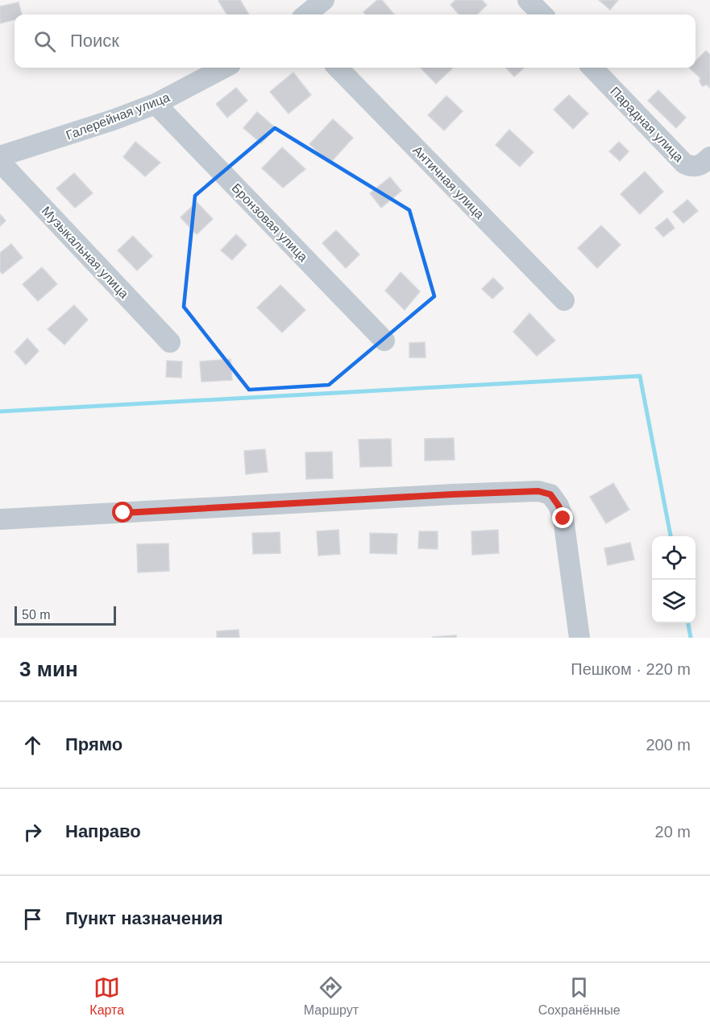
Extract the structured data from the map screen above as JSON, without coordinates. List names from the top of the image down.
{
  "streets": {
    "street": [
      "Галерейная улица",
      "Парадная улица",
      "Античная улица",
      "Бронзовая улица",
      "Музыкальная улица"
    ]
  },
  "crossings": [
    ["Галерейная улица", "Бронзовая улица"]
  ],
  "scale_bar": "50 m",
  "page": {
    "search": "Поиск",
    "scale": "50 m",
    "heading": ["3 мин", "Пешком · 220 m"],
    "list": [
      ["Прямо", "200 m"],
      ["Направо", "20 m"],
      "Пункт назначения"
    ],
    "nav": ["Карта", "Маршрут", "Сохранённые"]
  }
}
